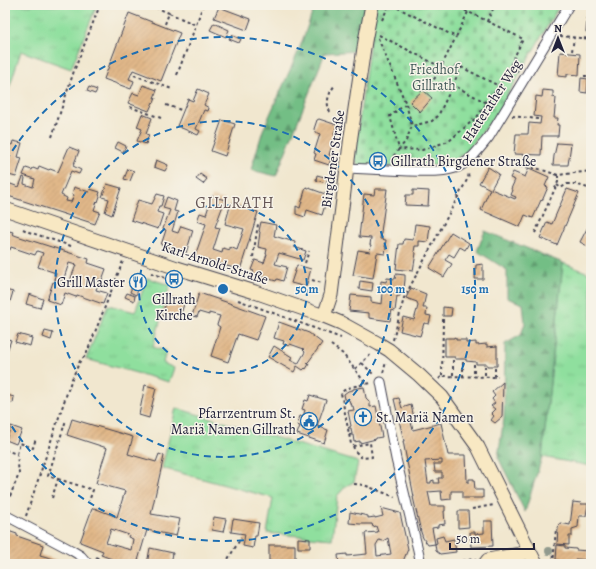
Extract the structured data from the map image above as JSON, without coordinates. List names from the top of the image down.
{
  "streets": {
    "main road": ["Birgdener Straße", "Karl-Arnold-Straße"],
    "street": ["Hatterather Weg"]
  },
  "crossings": [
    ["Hatterather Weg", "Birgdener Straße"],
    ["Birgdener Straße", "Karl-Arnold-Straße"]
  ],
  "districts": ["GILLRATH"],
  "parks": ["Friedhof Gillrath"],
  "places": {
    "bus stop": ["Gillrath Birgdener Straße", "Gillrath Kirche"],
    "restaurant": ["Grill Master"],
    "church": ["St. Mariä Namen"],
    "public building": ["Pfarrzentrum St. Mariä Namen Gillrath"]
  },
  "scale_bar": "50 m",
  "north": "top",
  "rings": ["50 m", "100 m", "150 m"]
}
